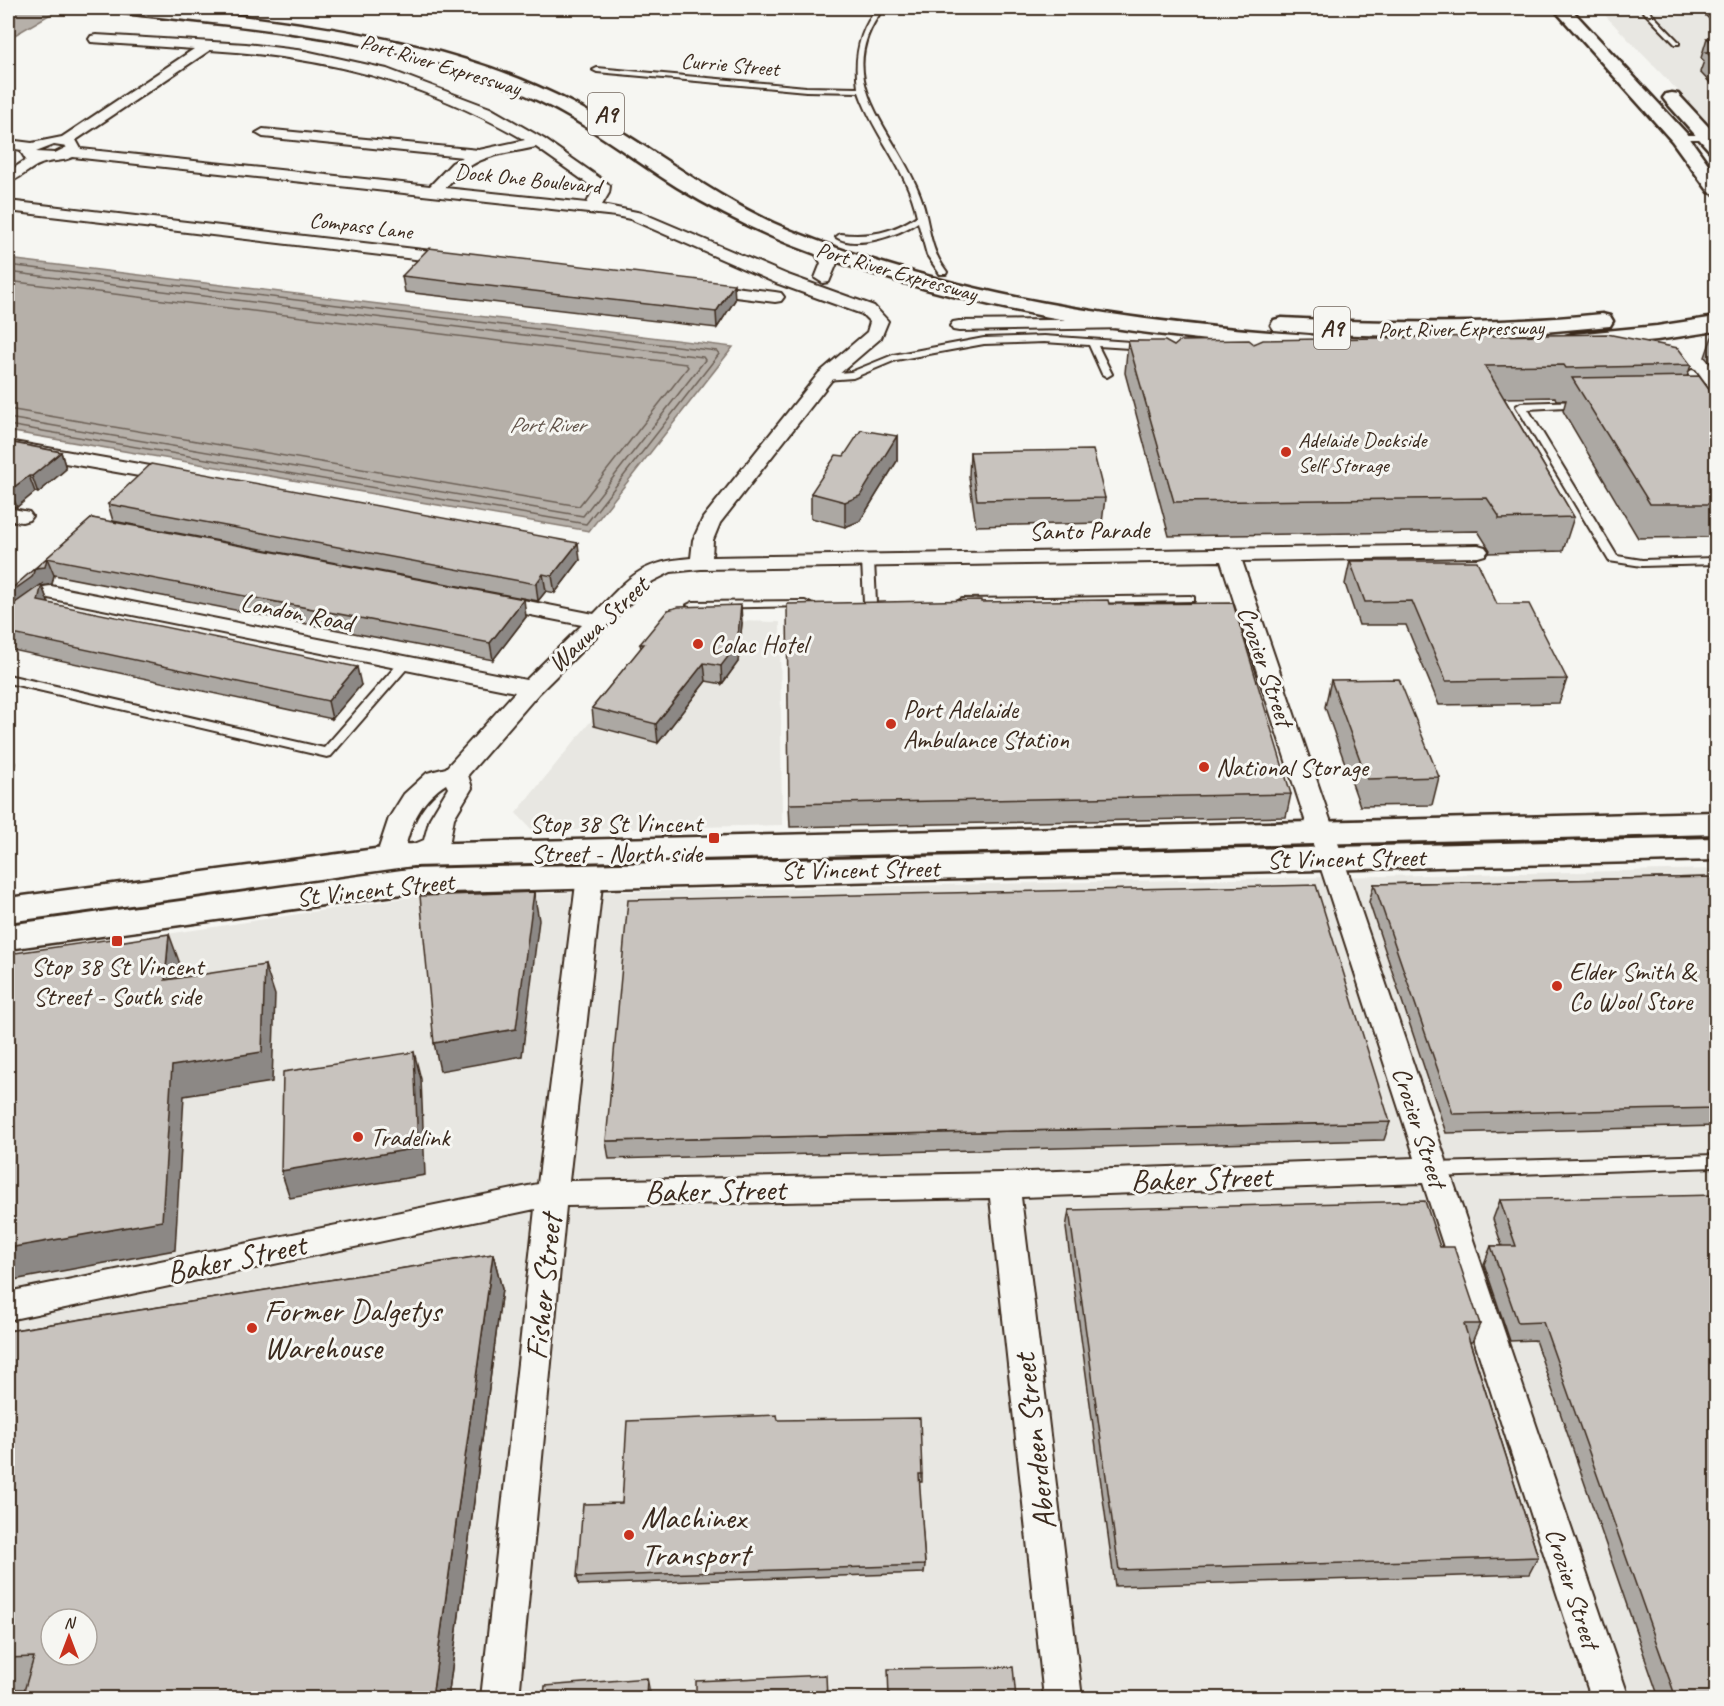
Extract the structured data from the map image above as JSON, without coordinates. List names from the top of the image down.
{
  "streets": {
    "main road": ["Port River Expressway", "A9", "St Vincent Street"],
    "street": [
      "Dock One Boulevard",
      "Compass Lane",
      "Santo Parade",
      "London Road",
      "Wauwa Street",
      "Crozier Street",
      "Baker Street",
      "Fisher Street",
      "Aberdeen Street"
    ],
    "lane": ["Currie Street"]
  },
  "crossings": [
    ["Santo Parade", "Wauwa Street"],
    ["Santo Parade", "Crozier Street"],
    ["London Road", "Wauwa Street"],
    ["Wauwa Street", "St Vincent Street"],
    ["Crozier Street", "St Vincent Street"],
    ["Crozier Street", "Baker Street"],
    ["St Vincent Street", "Fisher Street"],
    ["Baker Street", "Fisher Street"],
    ["Baker Street", "Aberdeen Street"]
  ],
  "water": ["Port River"],
  "places": {
    "other": [
      "Adelaide Dockside Self Storage",
      "Colac Hotel",
      "Port Adelaide Ambulance Station",
      "National Storage",
      "Elder Smith & Co Wool Store",
      "Tradelink",
      "Former Dalgetys Warehouse",
      "Machinex Transport"
    ],
    "transit": ["Stop 38 St Vincent Street - North side", "Stop 38 St Vincent Street - South side"]
  },
  "north": "top"
}
